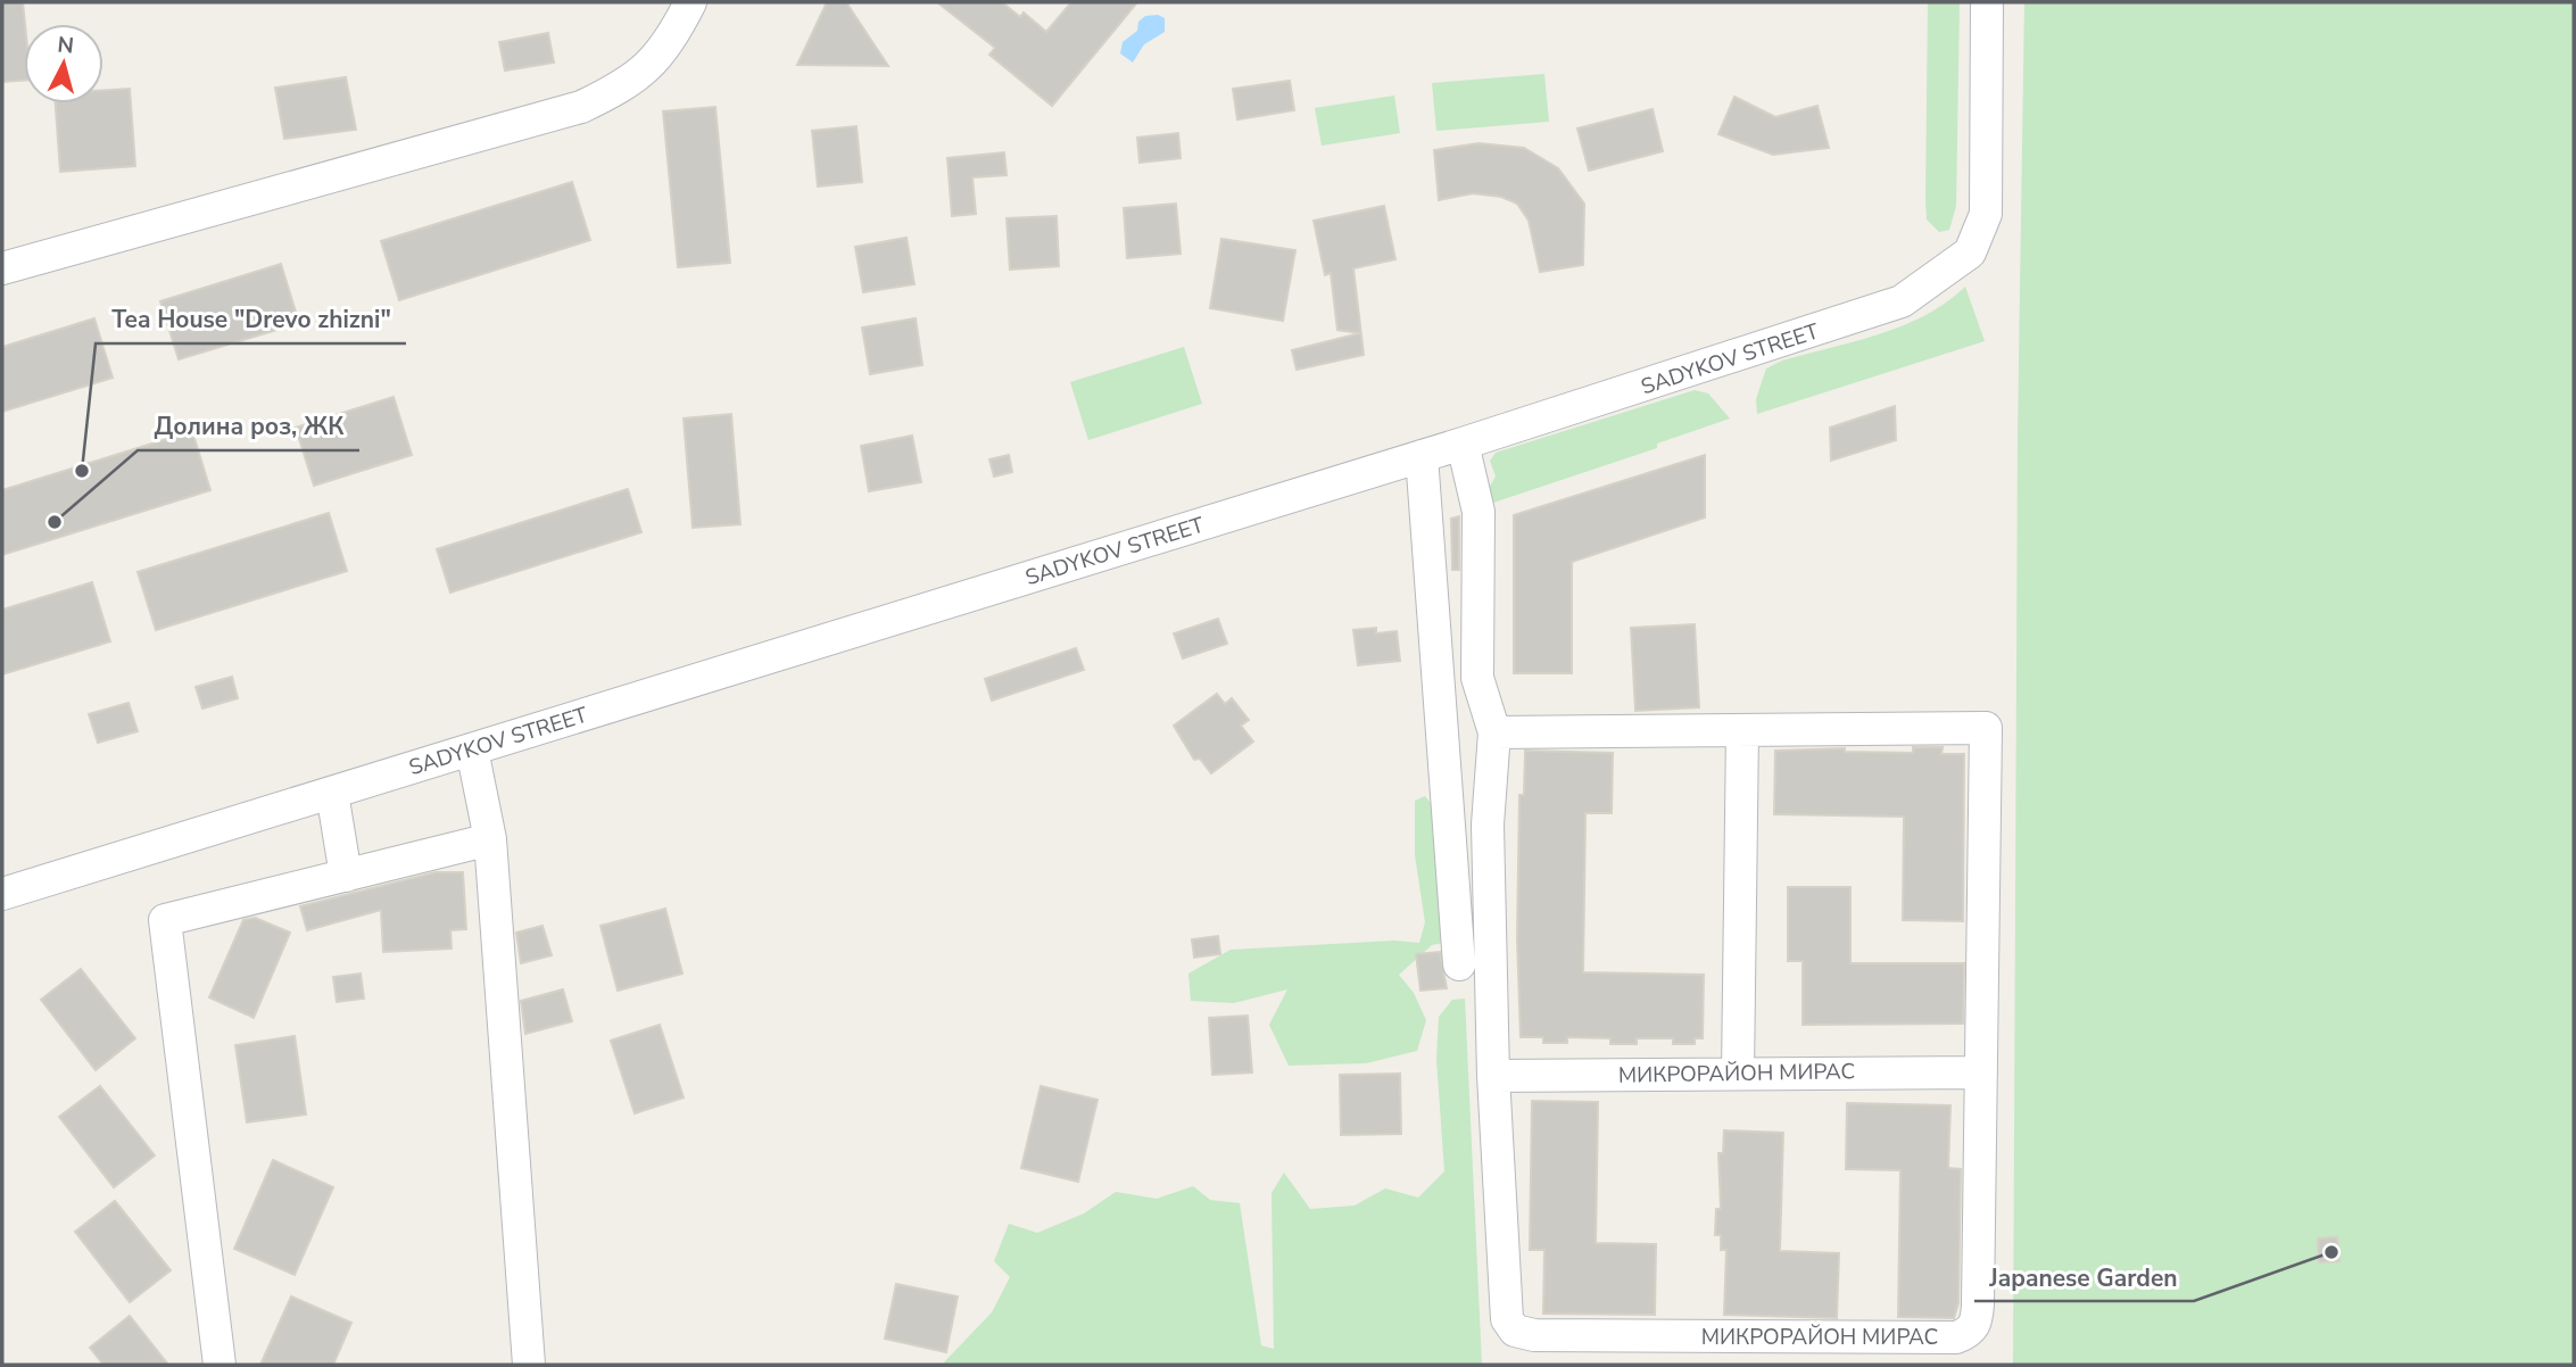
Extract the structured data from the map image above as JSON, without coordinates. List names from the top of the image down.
{
  "streets": {
    "street": ["SADYKOV STREET", "МИКРОРАЙОН МИРАС"]
  },
  "crossings": [
    ["SADYKOV STREET", "МИКРОРАЙОН МИРАС"]
  ],
  "places": ["Tea House \"Drevo zhizni\"", "Долина роз, ЖК", "Japanese Garden"],
  "north": "top"
}
